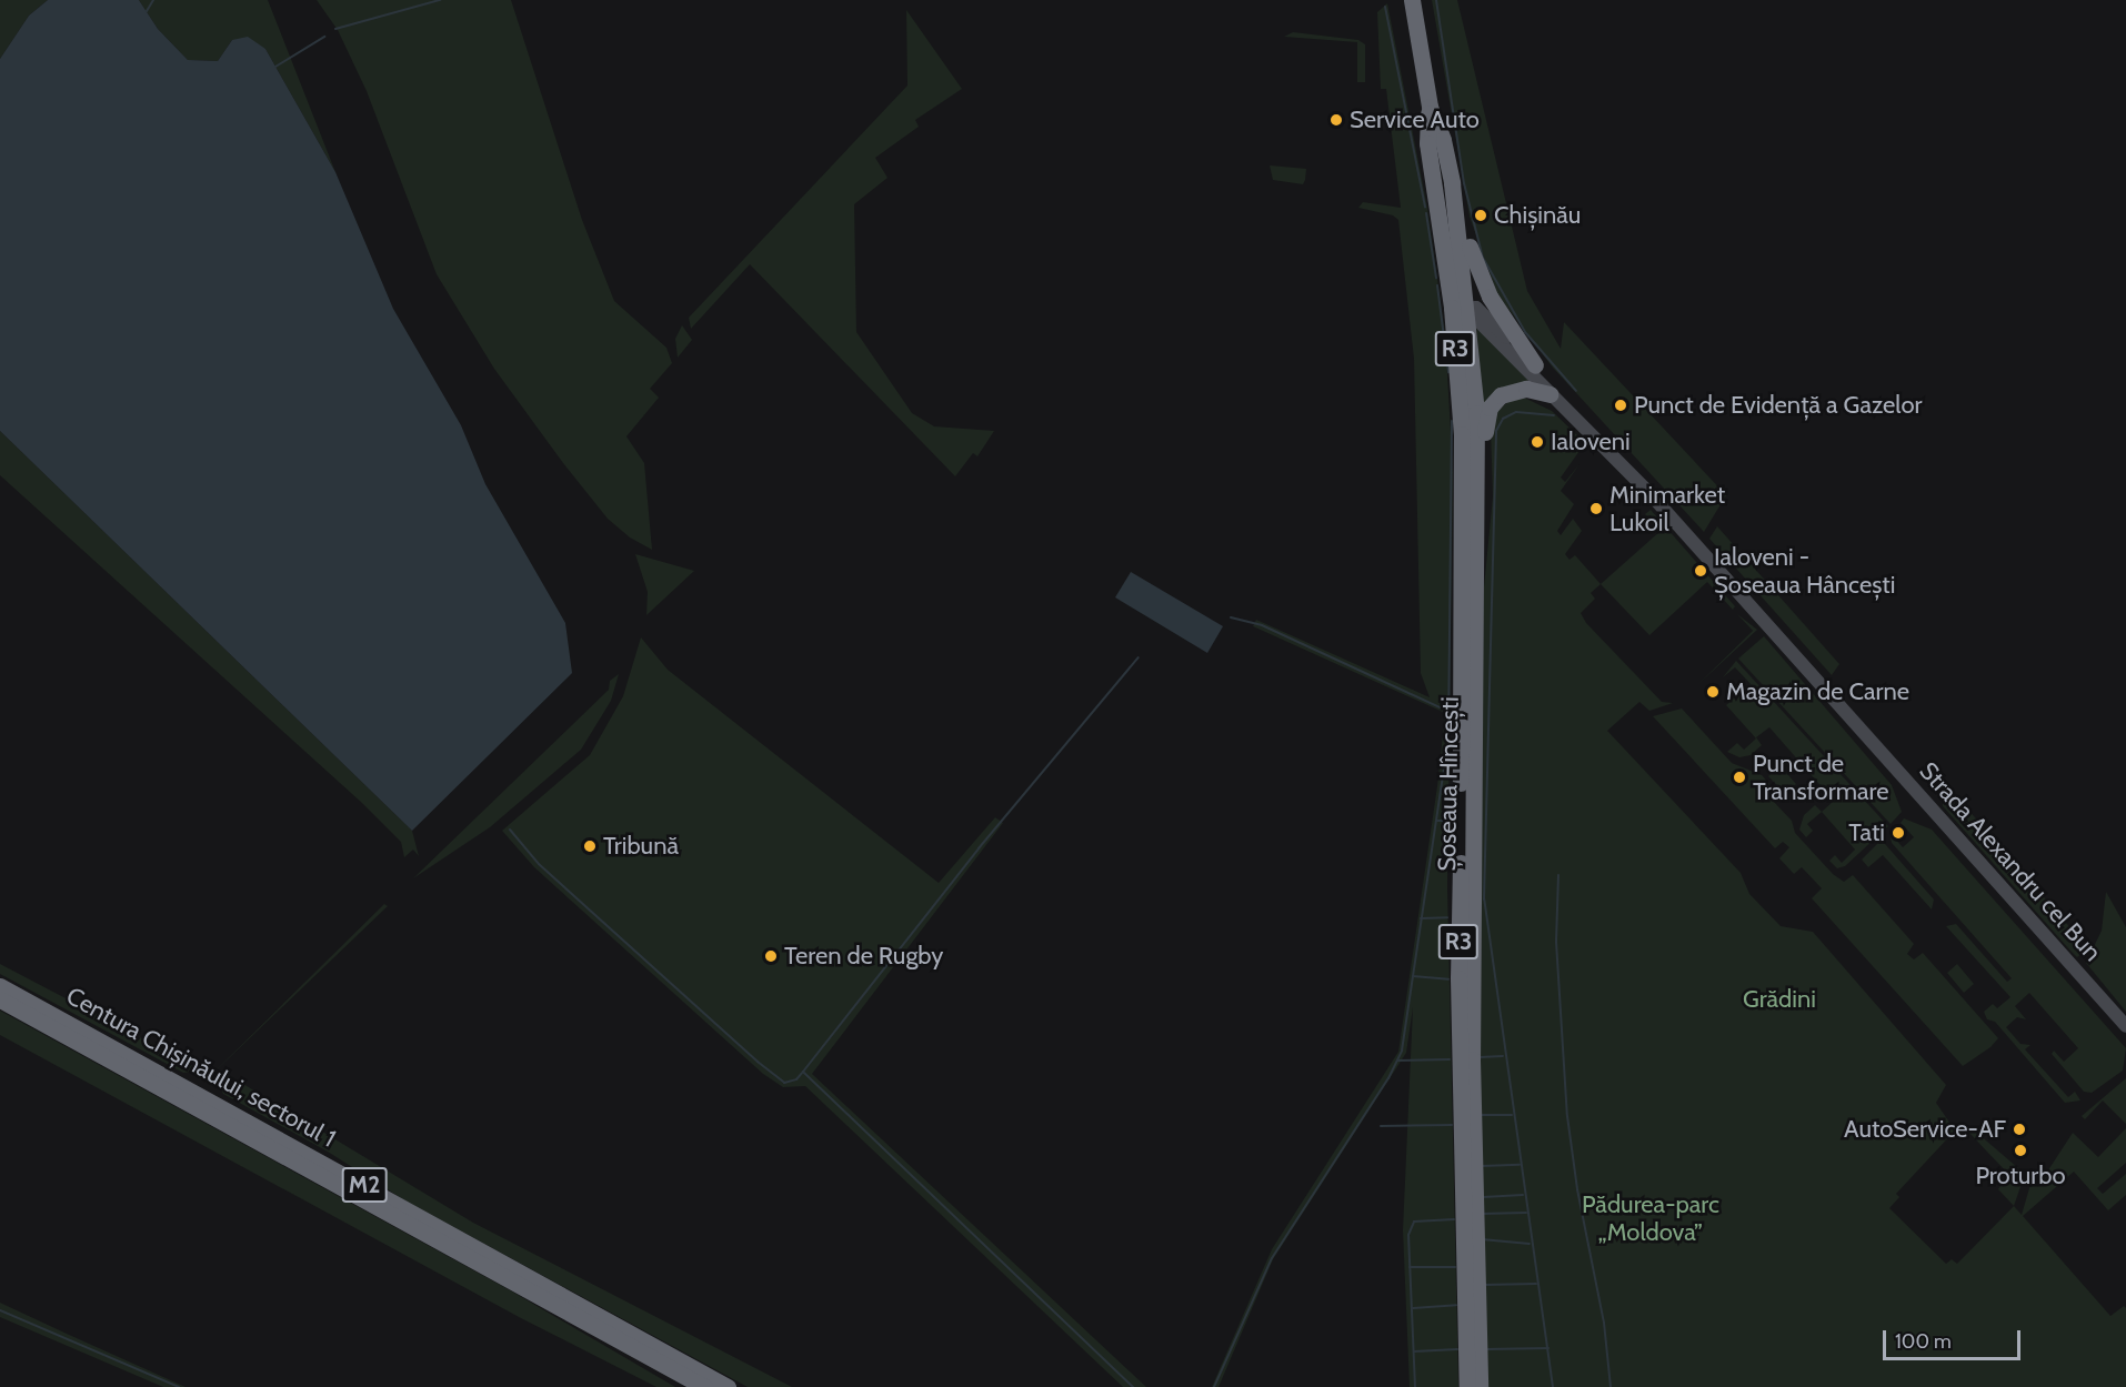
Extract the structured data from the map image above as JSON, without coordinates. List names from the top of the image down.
{
  "streets": {
    "highway": [
      "R3",
      "Șoseaua Hîncești",
      "Centura Chișinăului, sectorul 1",
      "M2"
    ],
    "main road": ["Strada Alexandru cel Bun"]
  },
  "crossings": [
    ["R3", "Șoseaua Hîncești"],
    ["R3", "Strada Alexandru cel Bun"],
    ["Șoseaua Hîncești", "Strada Alexandru cel Bun"]
  ],
  "parks": ["Grădini", "Pădurea-parc „Moldova”"],
  "places": [
    "Service Auto",
    "Chișinău",
    "Punct de Evidență a Gazelor",
    "Ialoveni",
    "Minimarket Lukoil",
    "Ialoveni - Șoseaua Hâncești",
    "Magazin de Carne",
    "Punct de Transformare",
    "Tati",
    "Tribună",
    "Teren de Rugby",
    "AutoService-AF",
    "Proturbo"
  ],
  "scale_bar": "100 m"
}
